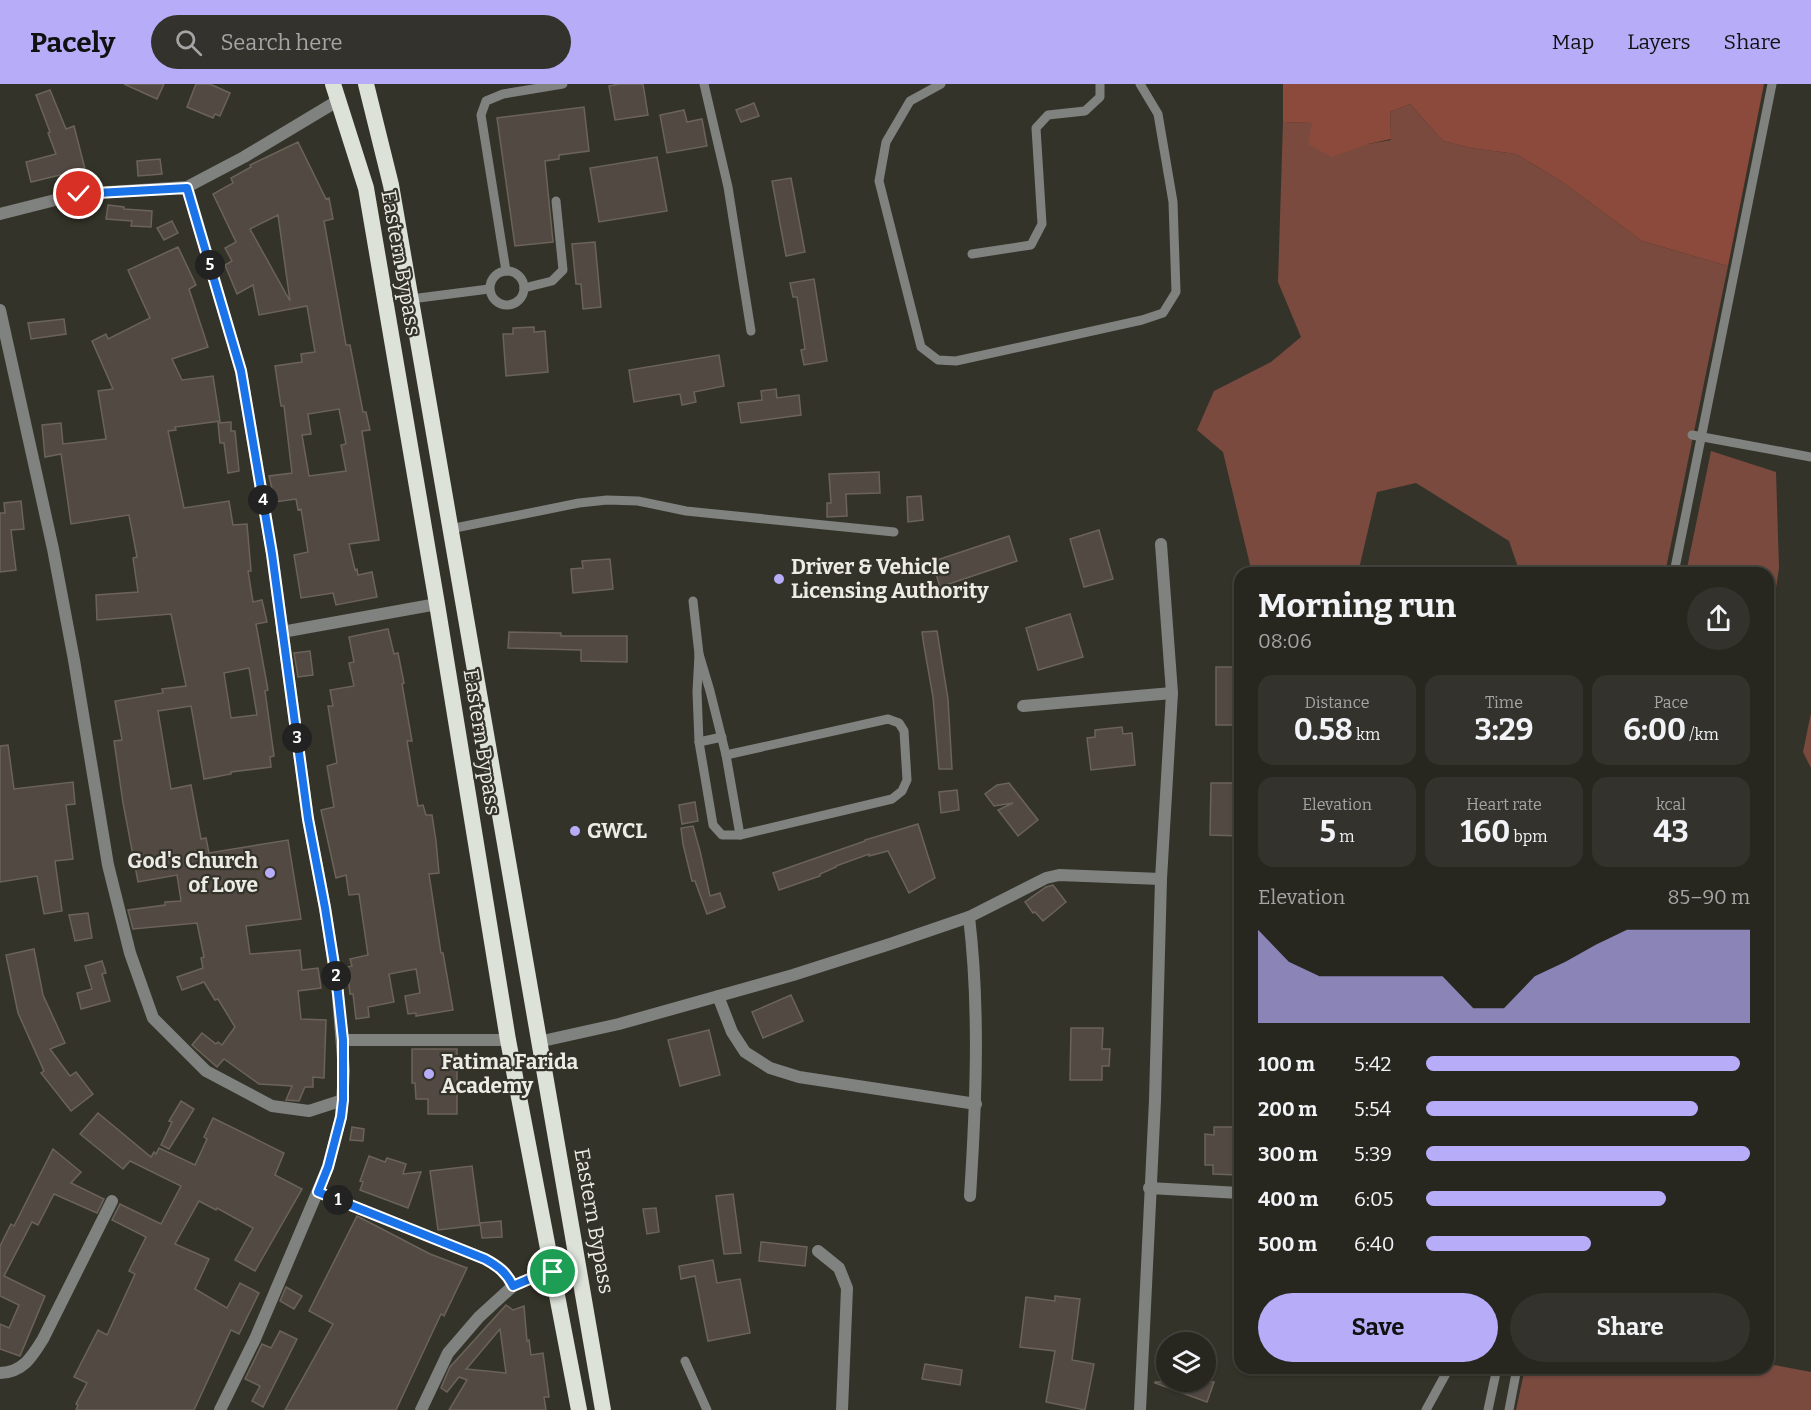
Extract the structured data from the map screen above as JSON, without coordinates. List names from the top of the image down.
{
  "streets": {
    "highway": ["Eastern Bypass"]
  },
  "places": [
    "Driver & Vehicle Licensing Authority",
    "GWCL",
    "God's Church of Love",
    "Fatima Farida Academy"
  ],
  "page": {
    "header": "Pacely",
    "search": "Search here",
    "nav": ["Map", "Layers", "Share"],
    "pins": [
      "5",
      "4",
      "3",
      "2",
      "1"
    ],
    "heading": ["Morning run", "08:06"],
    "stats": [
      ["Distance", "0.58 km"],
      ["Time", "3:29"],
      ["Pace", "6:00 /km"],
      ["Elevation", "5 m"],
      ["Heart rate", "160 bpm"],
      ["kcal", "43"]
    ],
    "chart": ["Elevation", "85–90 m"],
    "list": [
      {
        "name": "100 m",
        "note": "5:42"
      },
      {
        "name": "200 m",
        "note": "5:54"
      },
      {
        "name": "300 m",
        "note": "5:39"
      },
      {
        "name": "400 m",
        "note": "6:05"
      },
      {
        "name": "500 m",
        "note": "6:40"
      }
    ],
    "buttons": ["Save", "Share"]
  }
}
